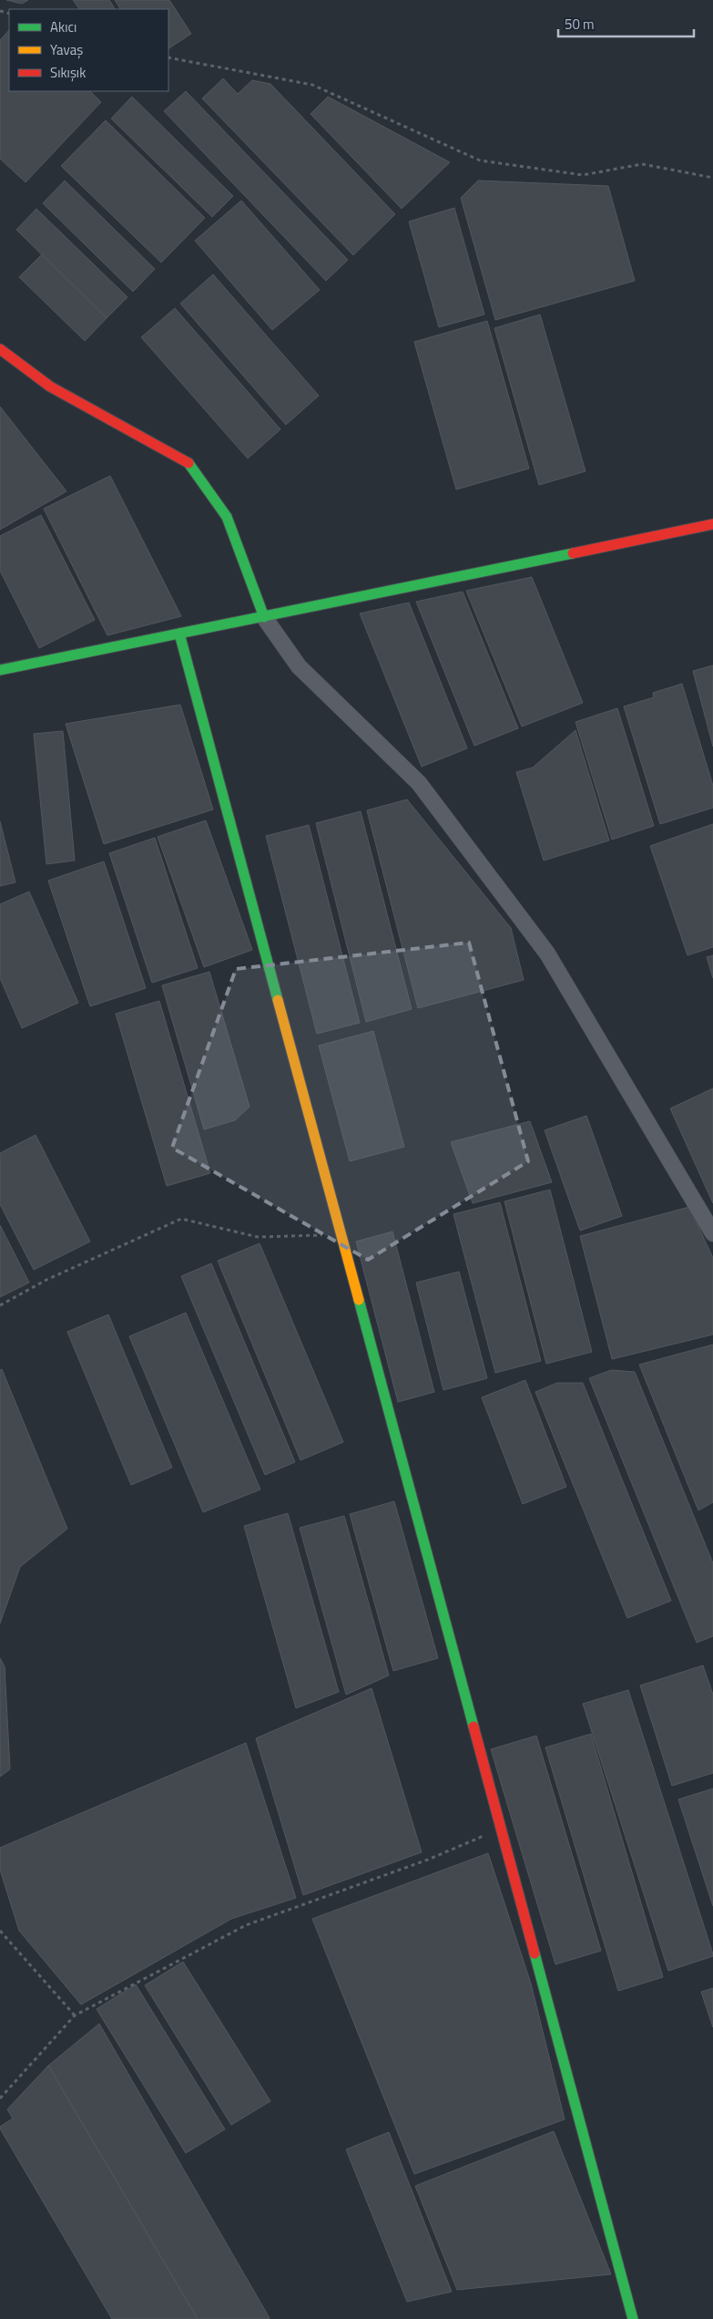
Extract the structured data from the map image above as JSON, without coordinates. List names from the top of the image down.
{
  "legend": ["Akıcı", "Yavaş", "Sıkışık"],
  "scale_bar": "50 m"
}
